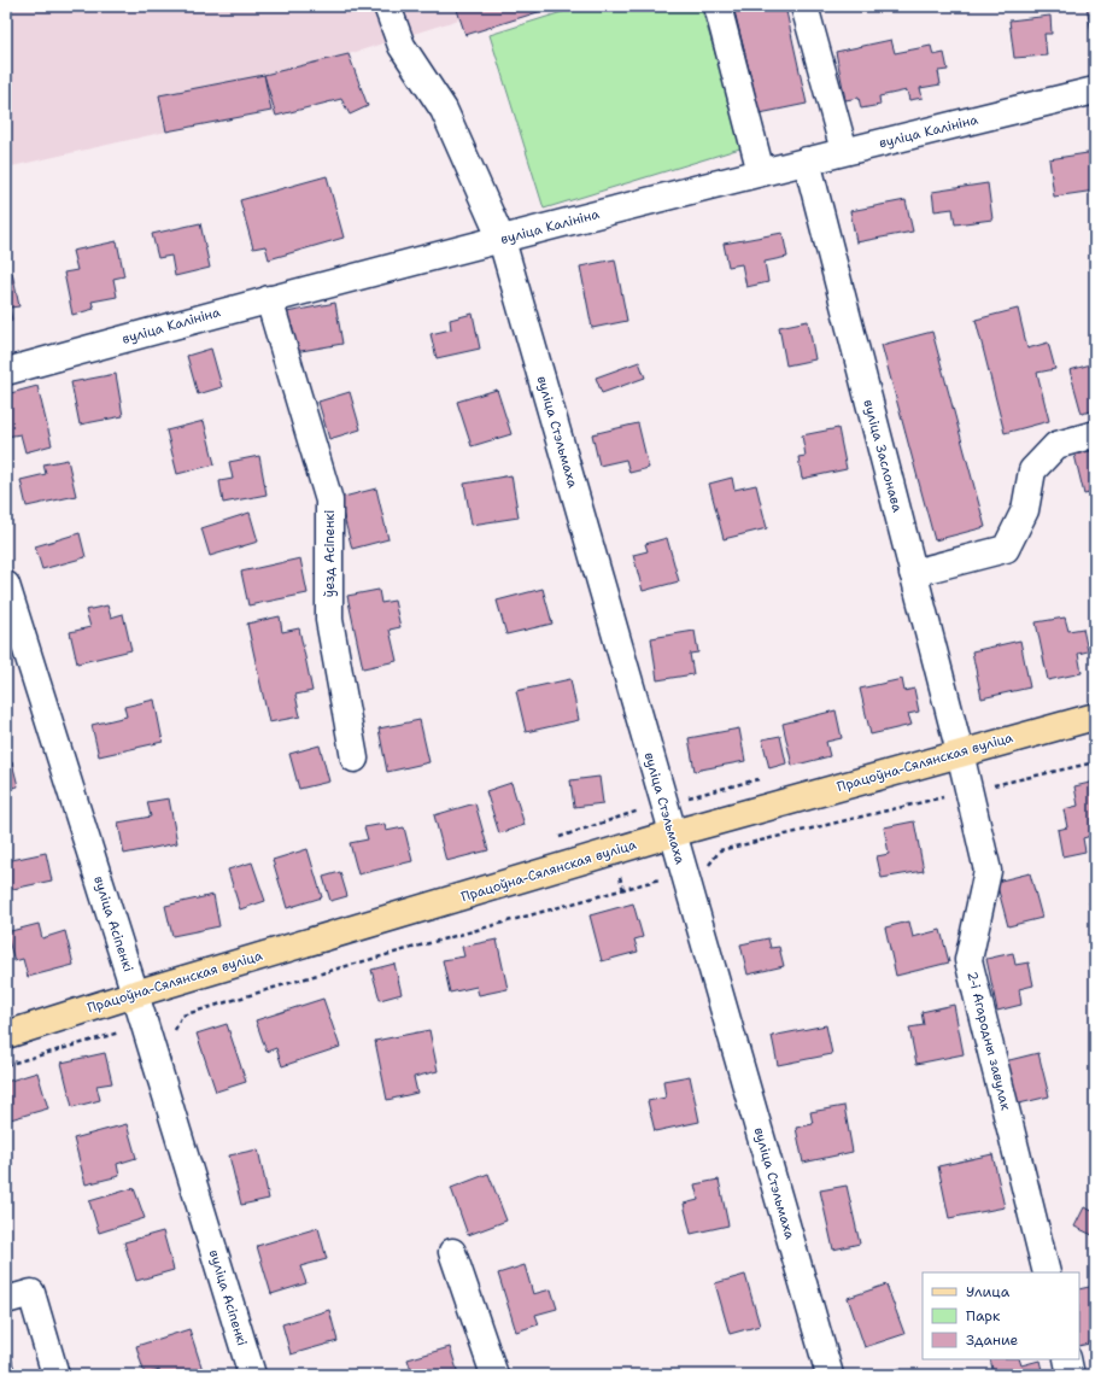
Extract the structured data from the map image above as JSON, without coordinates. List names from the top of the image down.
{
  "streets": {
    "main road": ["Працоўна-Сялянская вуліца"],
    "street": [
      "вуліца Калініна",
      "вуліца Стэльмаха",
      "вуліца Заслонава",
      "ўезд Асіпенкі",
      "вуліца Асіпенкі",
      "2-і Агародны завулак"
    ]
  },
  "crossings": [
    ["вуліца Калініна", "вуліца Стэльмаха"],
    ["вуліца Калініна", "вуліца Заслонава"],
    ["вуліца Калініна", "ўезд Асіпенкі"],
    ["вуліца Стэльмаха", "Працоўна-Сялянская вуліца"],
    ["вуліца Заслонава", "Працоўна-Сялянская вуліца"],
    ["вуліца Заслонава", "2-і Агародны завулак"],
    ["Працоўна-Сялянская вуліца", "вуліца Асіпенкі"],
    ["Працоўна-Сялянская вуліца", "2-і Агародны завулак"]
  ],
  "legend": ["Улица", "Парк", "Здание"]
}
